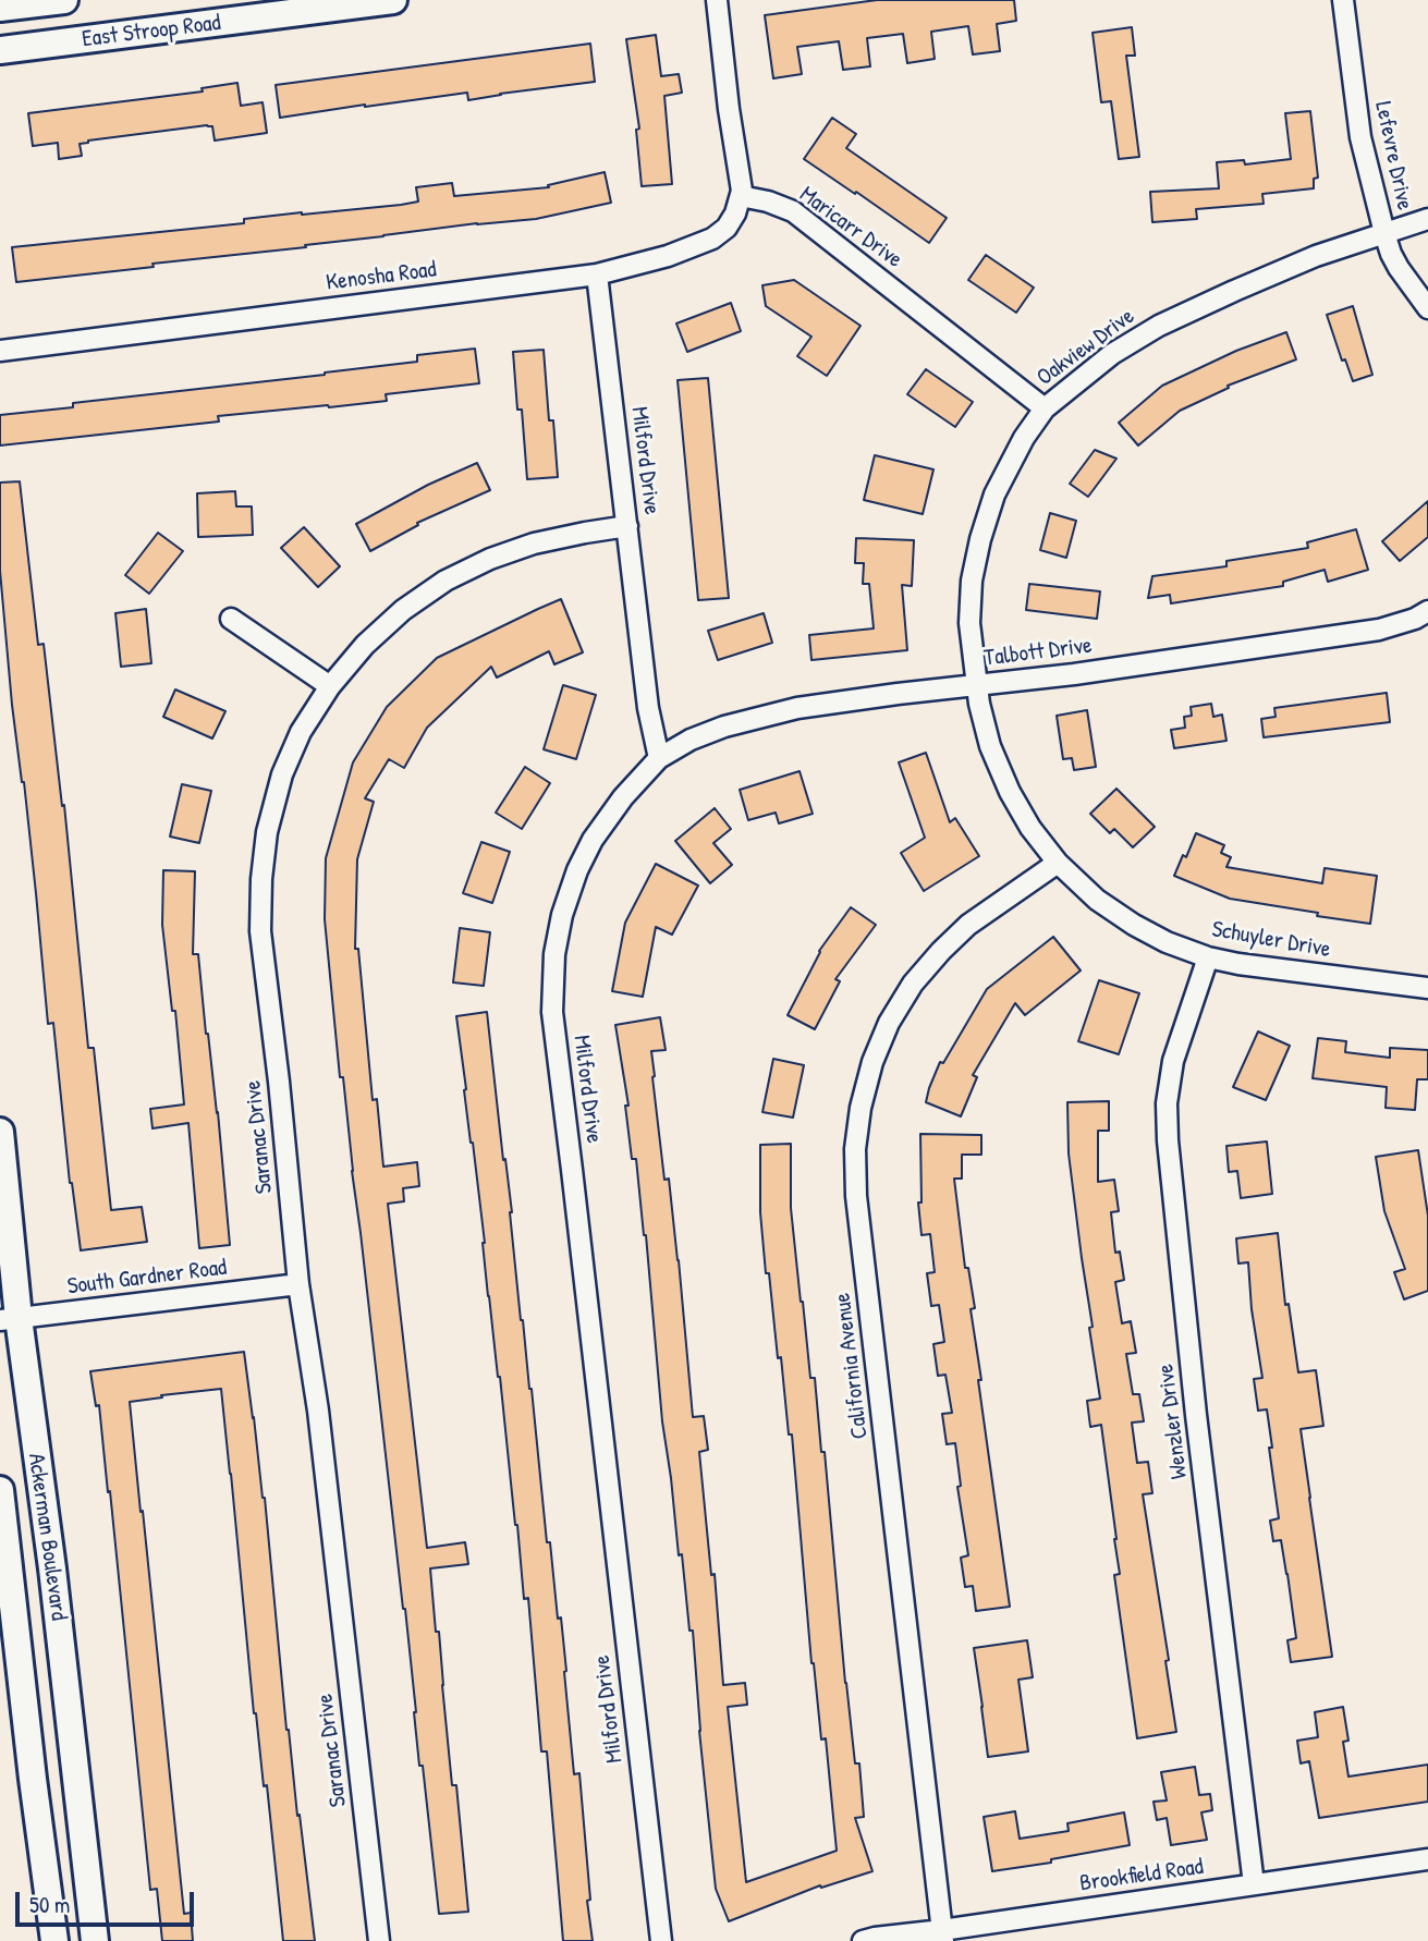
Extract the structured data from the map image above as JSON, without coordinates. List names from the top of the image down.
{
  "streets": {
    "street": [
      "East Stroop Road",
      "Lefevre Drive",
      "Maricarr Drive",
      "Kenosha Road",
      "Oakview Drive",
      "Milford Drive",
      "Talbott Drive",
      "Schuyler Drive",
      "Saranac Drive",
      "South Gardner Road",
      "California Avenue",
      "Wenzler Drive",
      "Ackerman Boulevard",
      "Brookfield Road"
    ]
  },
  "crossings": [
    ["Lefevre Drive", "Oakview Drive"],
    ["Maricarr Drive", "Kenosha Road"],
    ["Maricarr Drive", "Oakview Drive"],
    ["Kenosha Road", "Milford Drive"],
    ["Oakview Drive", "Talbott Drive"],
    ["Oakview Drive", "Schuyler Drive"],
    ["Milford Drive", "Talbott Drive"],
    ["Milford Drive", "Saranac Drive"],
    ["Talbott Drive", "Schuyler Drive"],
    ["Schuyler Drive", "California Avenue"],
    ["Schuyler Drive", "Wenzler Drive"],
    ["Saranac Drive", "South Gardner Road"],
    ["South Gardner Road", "Ackerman Boulevard"],
    ["California Avenue", "Brookfield Road"],
    ["Wenzler Drive", "Brookfield Road"]
  ],
  "scale_bar": "50 m"
}
